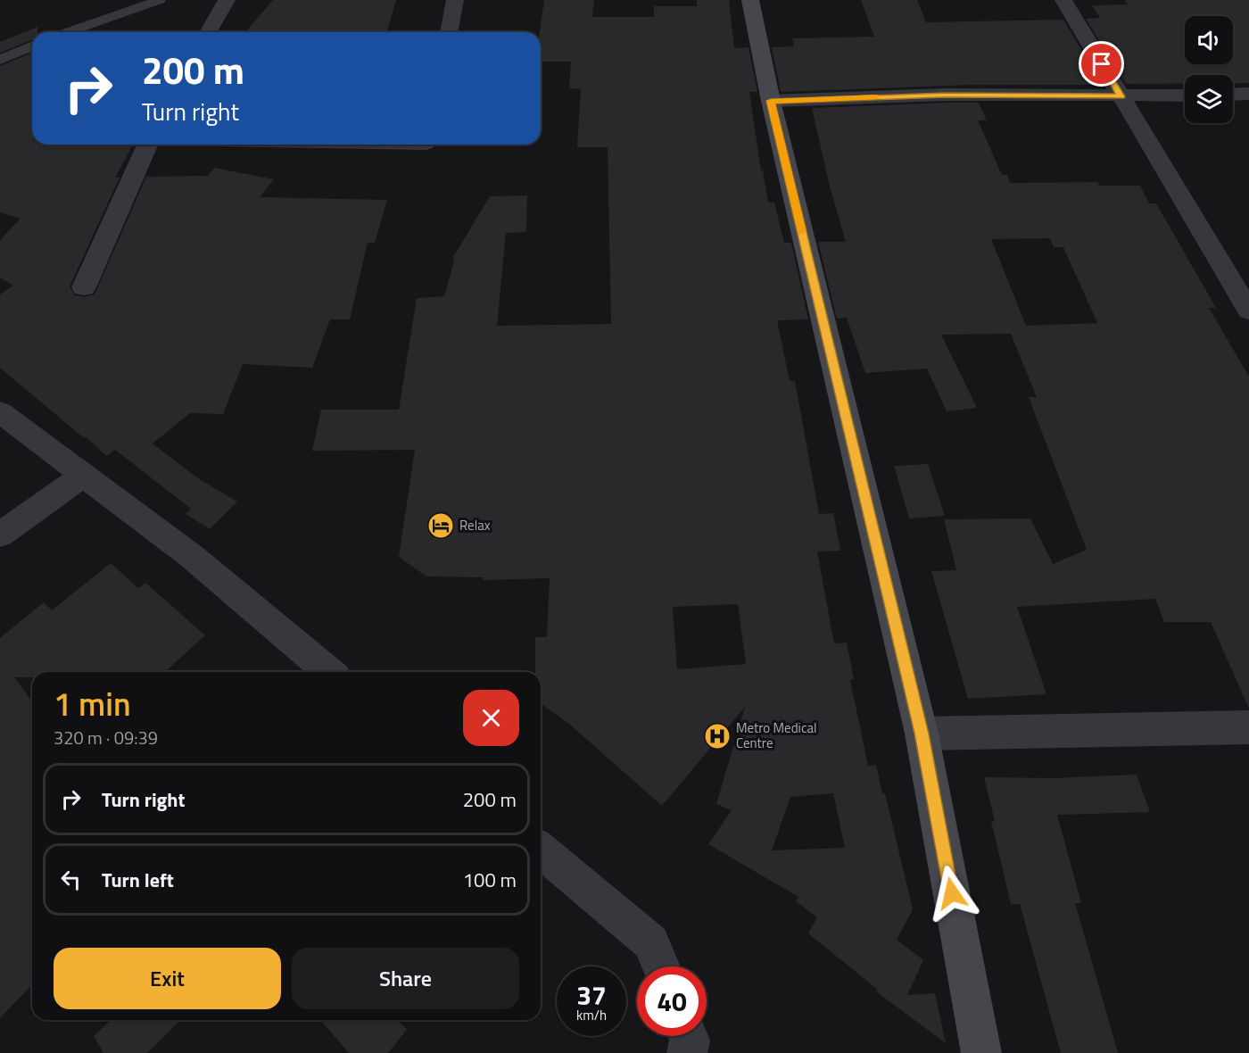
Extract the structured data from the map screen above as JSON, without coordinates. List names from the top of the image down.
{
  "places": {
    "hotel": ["Relax"],
    "hospital": ["Metro Medical Centre"]
  },
  "page": {
    "turn": ["200 m", "Turn right"],
    "heading": ["1 min", "320 m · 09:39"],
    "list": [
      {
        "name": "Turn right",
        "value": "200 m"
      },
      {
        "name": "Turn left",
        "value": "100 m"
      }
    ],
    "buttons": ["Exit", "Share"],
    "speed": "37 km/h",
    "limit": "40"
  }
}
